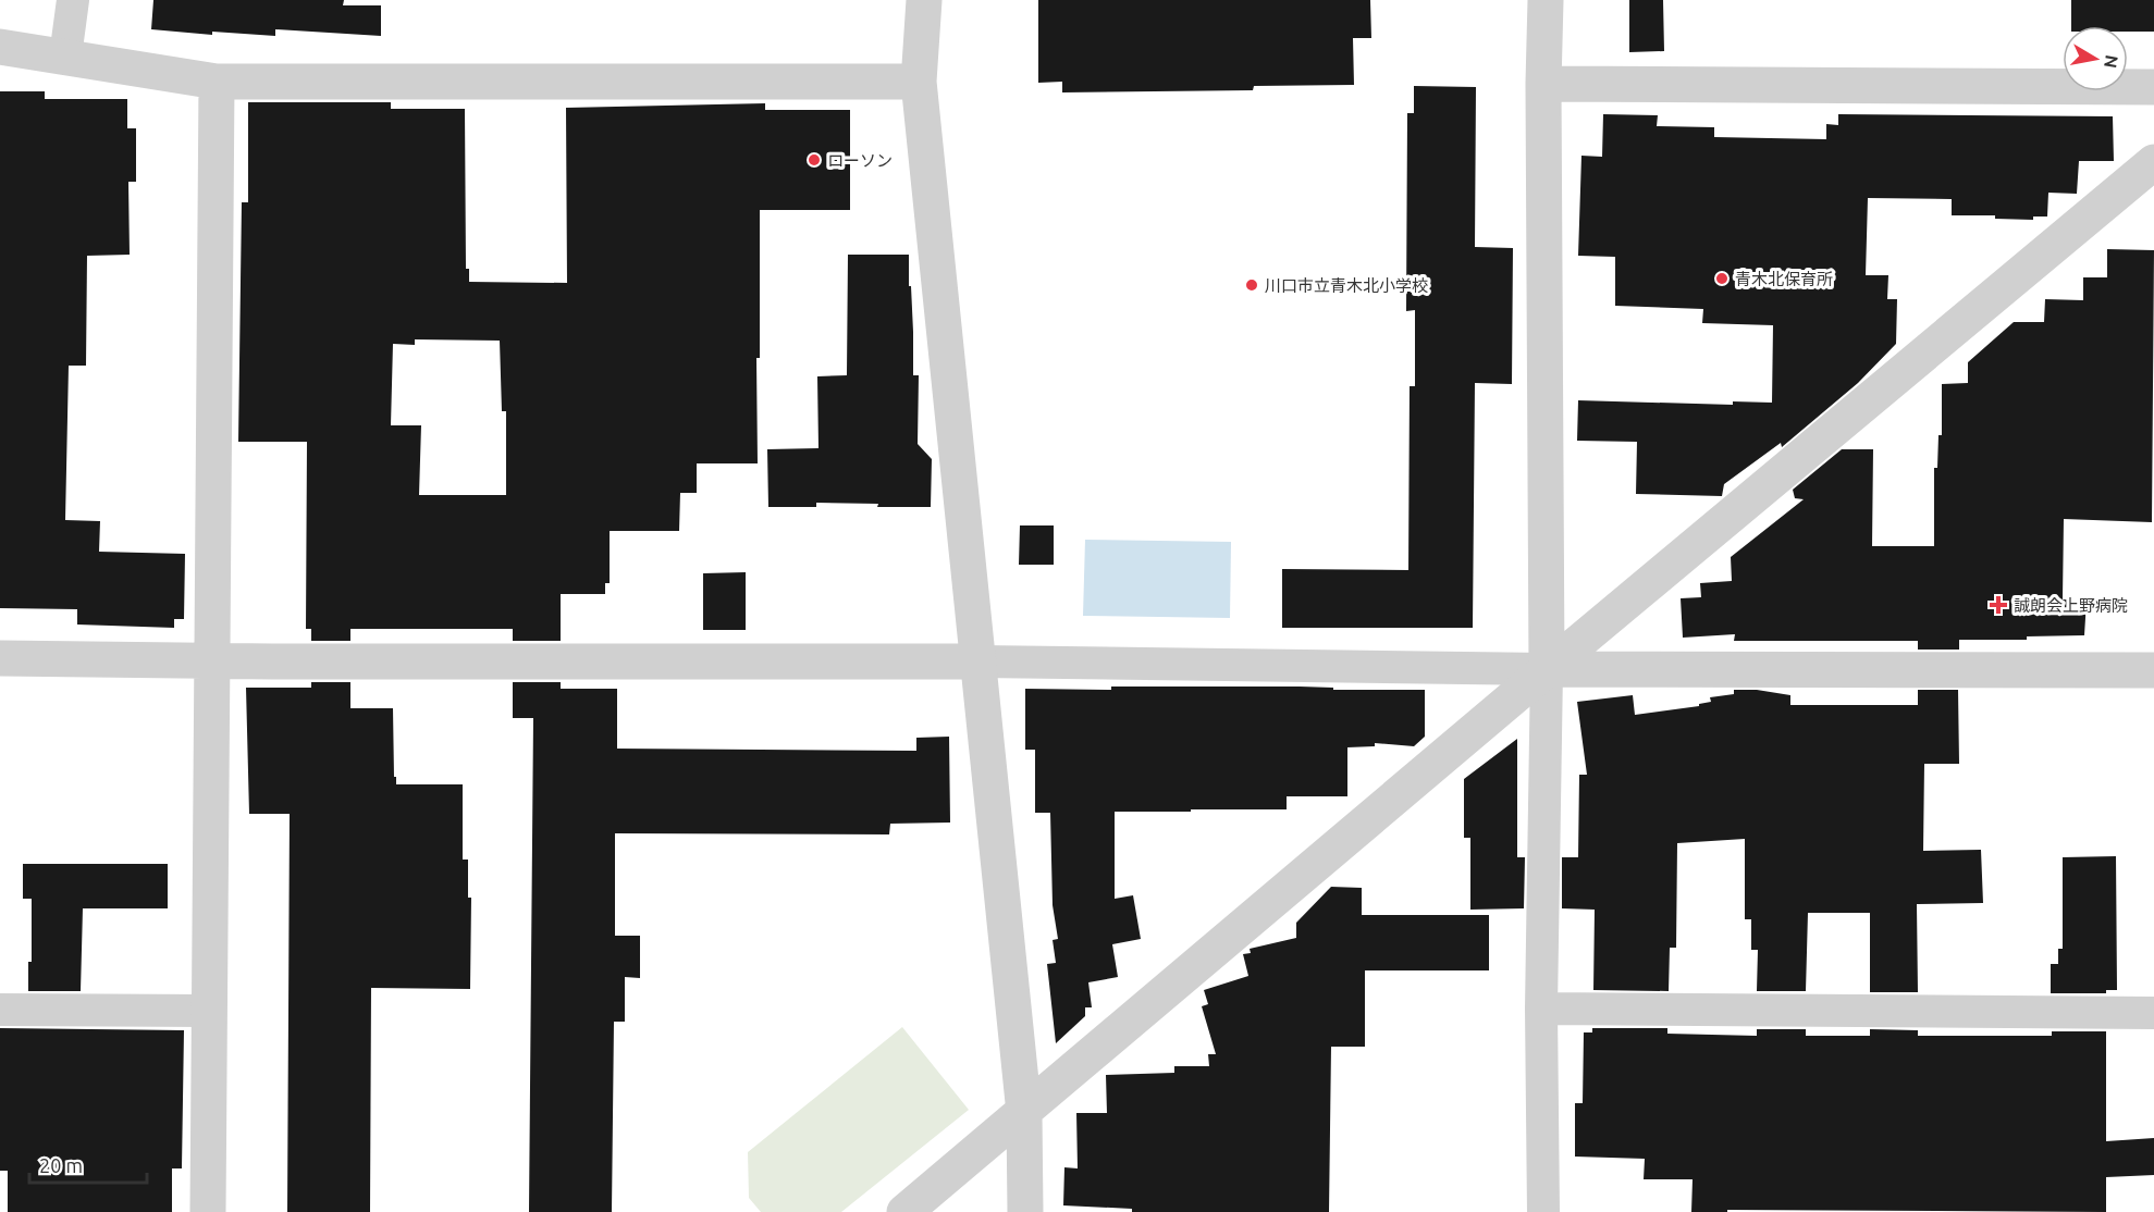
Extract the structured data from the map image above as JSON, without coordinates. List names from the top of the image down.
{
  "places": {
    "other": ["ローソン", "青木北保育所", "川口市立青木北小学校"],
    "health": ["誠朗会上野病院"]
  },
  "scale_bar": "20 m",
  "north": "right"
}
